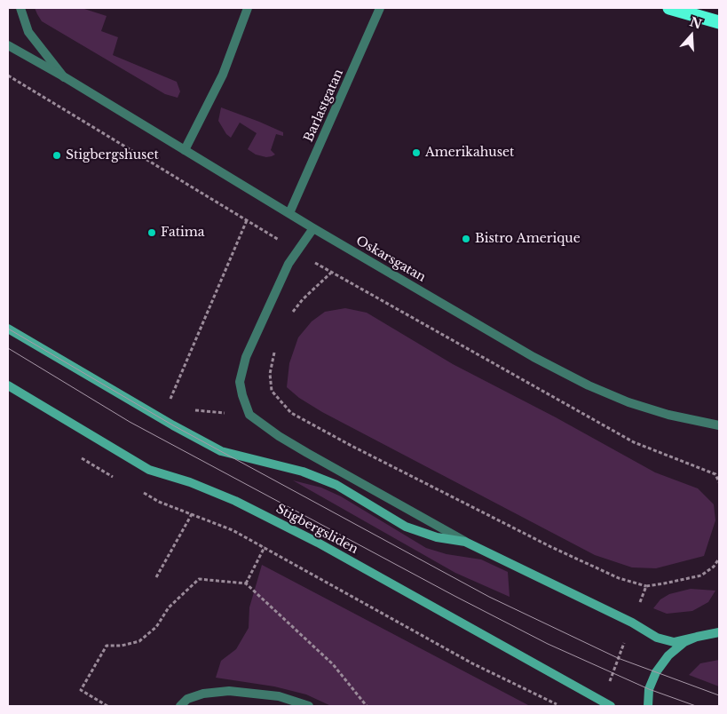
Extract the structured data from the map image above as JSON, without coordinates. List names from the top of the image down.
{
  "streets": {
    "street": ["Barlastgatan", "Oskarsgatan", "Stigbergsliden"]
  },
  "crossings": [
    ["Barlastgatan", "Oskarsgatan"]
  ],
  "places": [
    "Amerikahuset",
    "Stigbergshuset",
    "Fatima",
    "Bistro Amerique"
  ],
  "north": "top"
}
